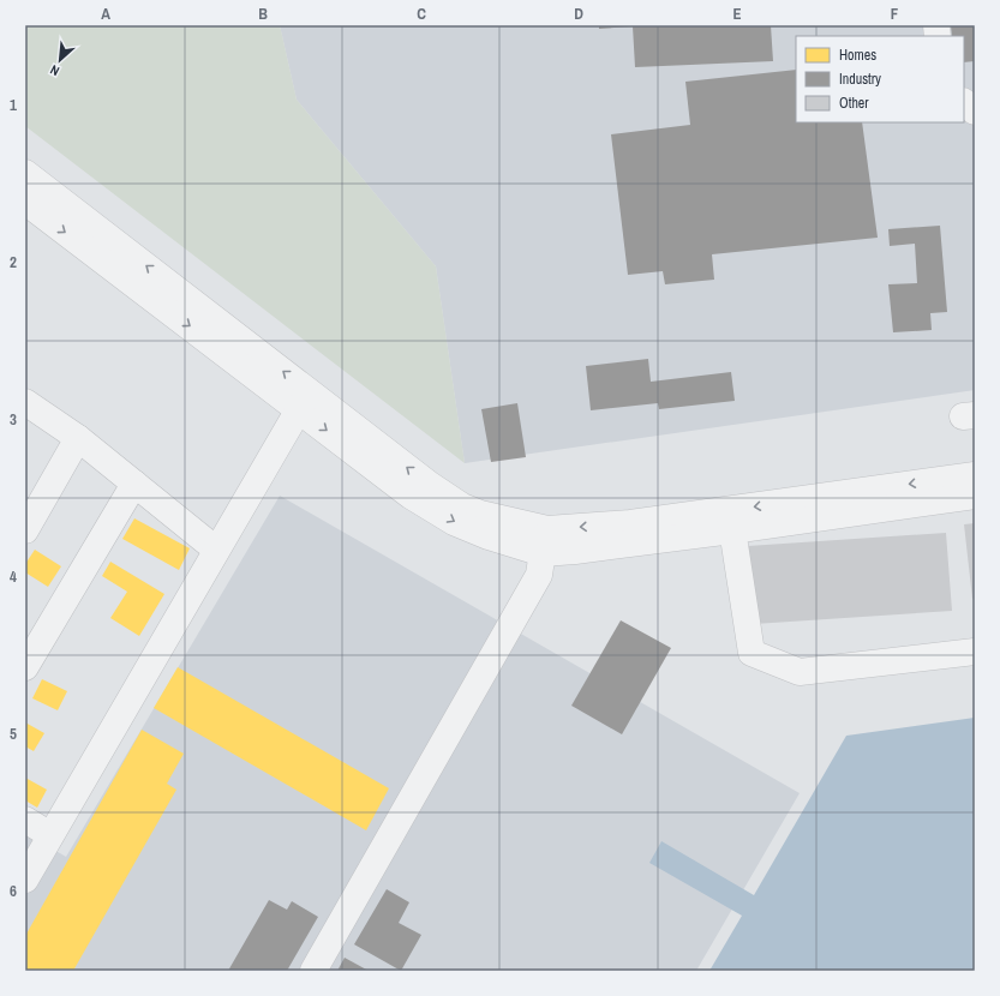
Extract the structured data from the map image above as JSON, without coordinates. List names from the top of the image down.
{
  "legend": ["Homes", "Industry", "Other"],
  "north": "bottom left",
  "grid": {
    "columns": [
      "A",
      "B",
      "C",
      "D",
      "E",
      "F"
    ],
    "rows": [
      "1",
      "2",
      "3",
      "4",
      "5",
      "6"
    ]
  }
}
